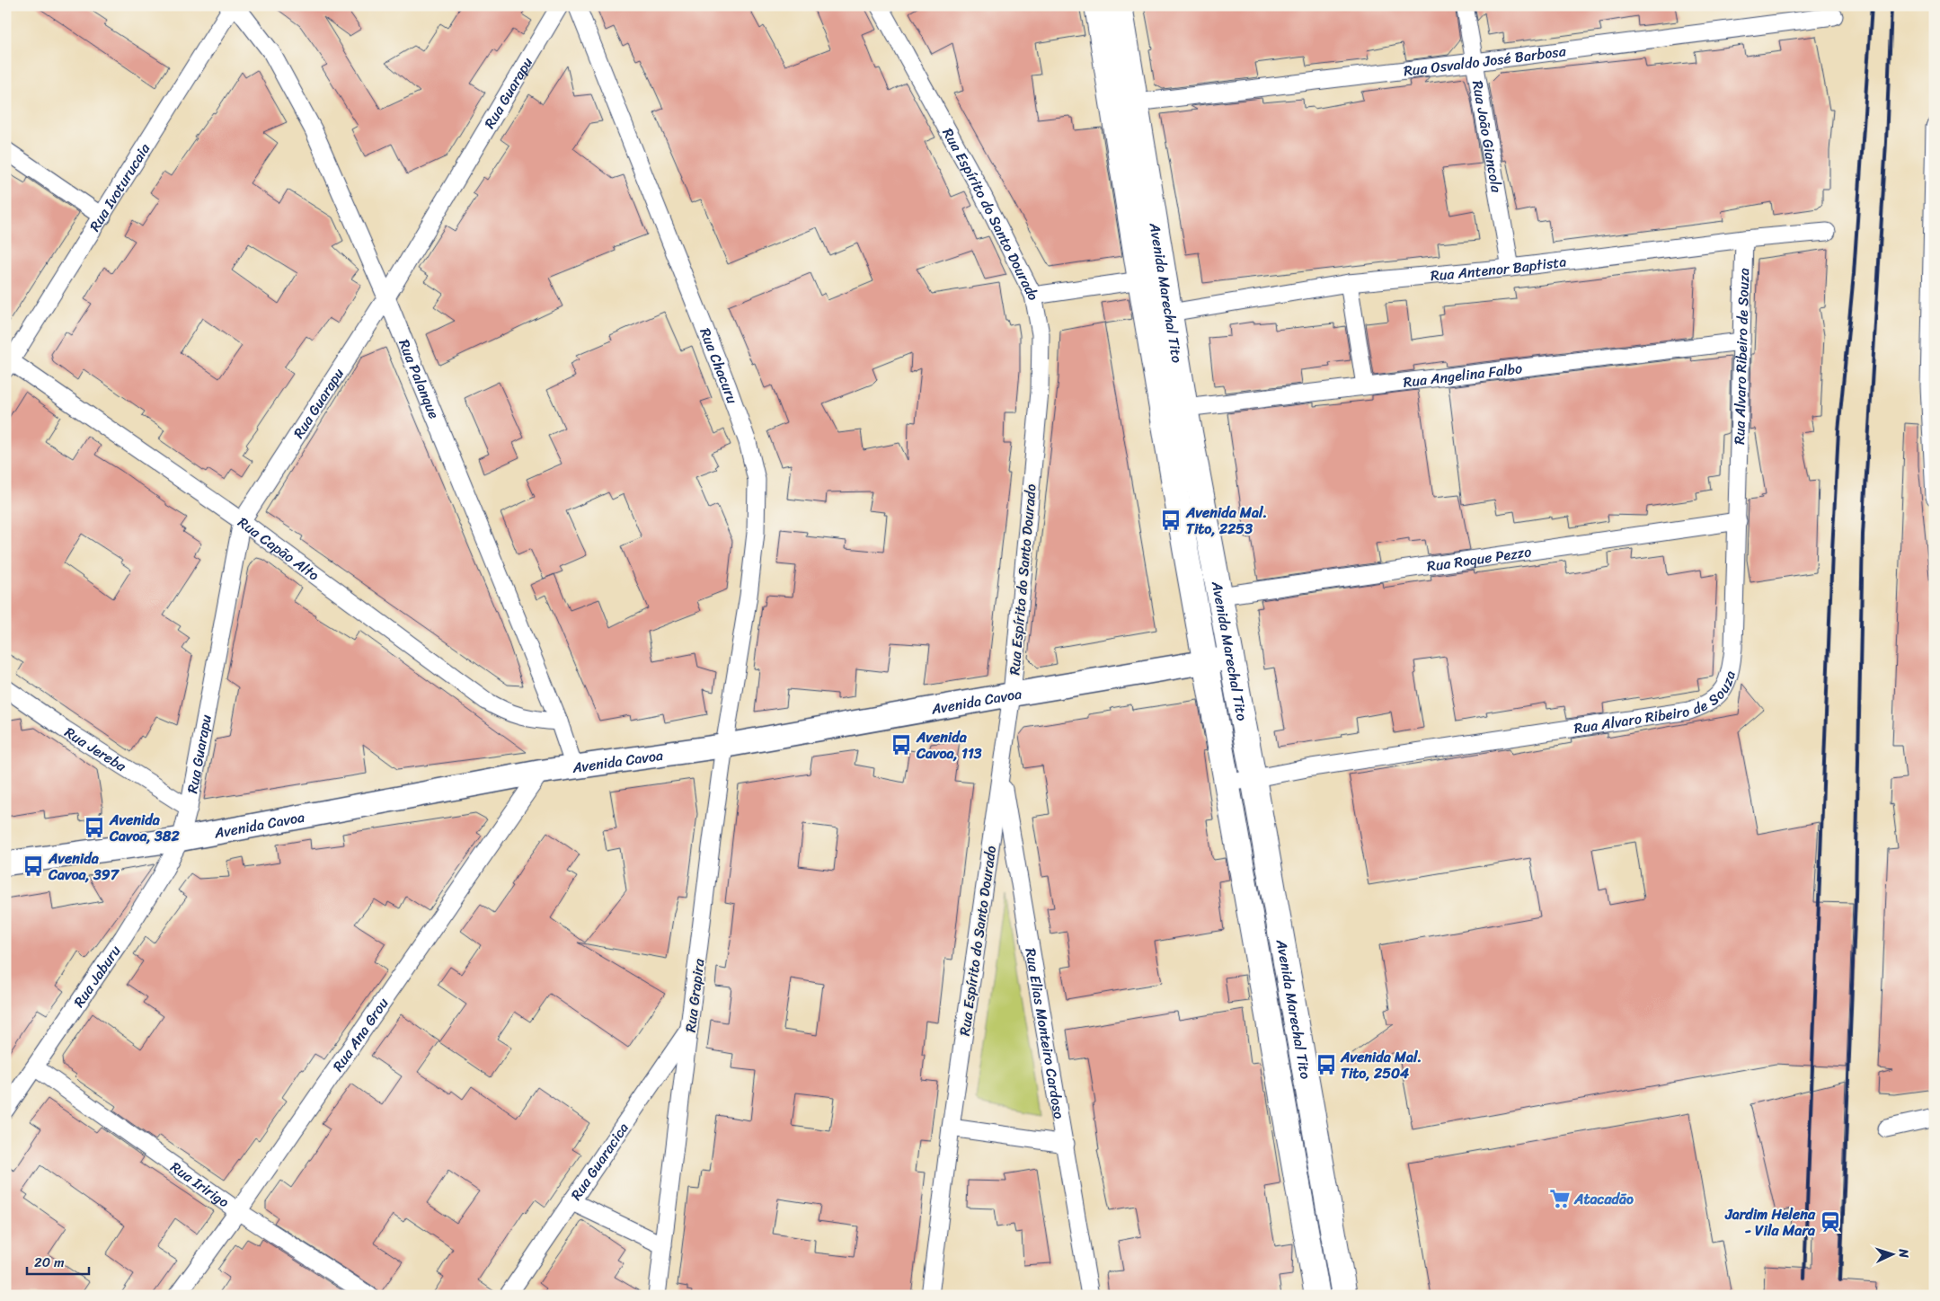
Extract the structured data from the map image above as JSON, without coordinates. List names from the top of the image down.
{
  "streets": {
    "main road": ["Avenida Marechal Tito"],
    "street": [
      "Rua Osvaldo José Barbosa",
      "Rua Guarapu",
      "Rua João Giancola",
      "Rua Ivoturucaia",
      "Rua Espírito do Santo Dourado",
      "Rua Antenor Baptista",
      "Rua Alvaro Ribeiro de Souza",
      "Rua Chacuru",
      "Rua Angelina Falbo",
      "Rua Palanque",
      "Rua Capão Alto",
      "Rua Roque Pezzo",
      "Avenida Cavoa",
      "Rua Jereba",
      "Rua Jaburu",
      "Rua Grapira",
      "Rua Elias Monteiro Cardoso",
      "Rua Ana Grou",
      "Rua Guaracica",
      "Rua Iririgo"
    ]
  },
  "crossings": [
    ["Rua Osvaldo José Barbosa", "Rua João Giancola"],
    ["Rua Osvaldo José Barbosa", "Avenida Marechal Tito"],
    ["Rua Guarapu", "Rua Palanque"],
    ["Rua Guarapu", "Rua Capão Alto"],
    ["Rua Guarapu", "Avenida Cavoa"],
    ["Rua Guarapu", "Rua Jereba"],
    ["Rua Guarapu", "Rua Jaburu"],
    ["Rua João Giancola", "Rua Antenor Baptista"],
    ["Rua Ivoturucaia", "Rua Palanque"],
    ["Rua Ivoturucaia", "Rua Capão Alto"],
    ["Rua Espírito do Santo Dourado", "Avenida Cavoa"],
    ["Rua Espírito do Santo Dourado", "Rua Elias Monteiro Cardoso"],
    ["Rua Antenor Baptista", "Avenida Marechal Tito"],
    ["Rua Antenor Baptista", "Rua Alvaro Ribeiro de Souza"],
    ["Avenida Marechal Tito", "Rua Alvaro Ribeiro de Souza"],
    ["Avenida Marechal Tito", "Rua Angelina Falbo"],
    ["Avenida Marechal Tito", "Rua Roque Pezzo"],
    ["Avenida Marechal Tito", "Avenida Cavoa"],
    ["Rua Alvaro Ribeiro de Souza", "Rua Angelina Falbo"],
    ["Rua Alvaro Ribeiro de Souza", "Rua Roque Pezzo"],
    ["Rua Chacuru", "Avenida Cavoa"],
    ["Rua Chacuru", "Rua Grapira"],
    ["Rua Palanque", "Rua Capão Alto"],
    ["Rua Palanque", "Avenida Cavoa"],
    ["Avenida Cavoa", "Rua Jaburu"],
    ["Avenida Cavoa", "Rua Grapira"],
    ["Avenida Cavoa", "Rua Ana Grou"],
    ["Rua Jaburu", "Rua Iririgo"],
    ["Rua Grapira", "Rua Guaracica"],
    ["Rua Ana Grou", "Rua Iririgo"]
  ],
  "places": {
    "bus stop": [
      "Avenida Mal. Tito, 2253",
      "Avenida Cavoa, 113",
      "Avenida Cavoa, 382",
      "Avenida Cavoa, 397",
      "Avenida Mal. Tito, 2504"
    ],
    "supermarket": ["Atacadão"],
    "station": ["Jardim Helena - Vila Mara"]
  },
  "scale_bar": "20 m",
  "north": "right"
}
